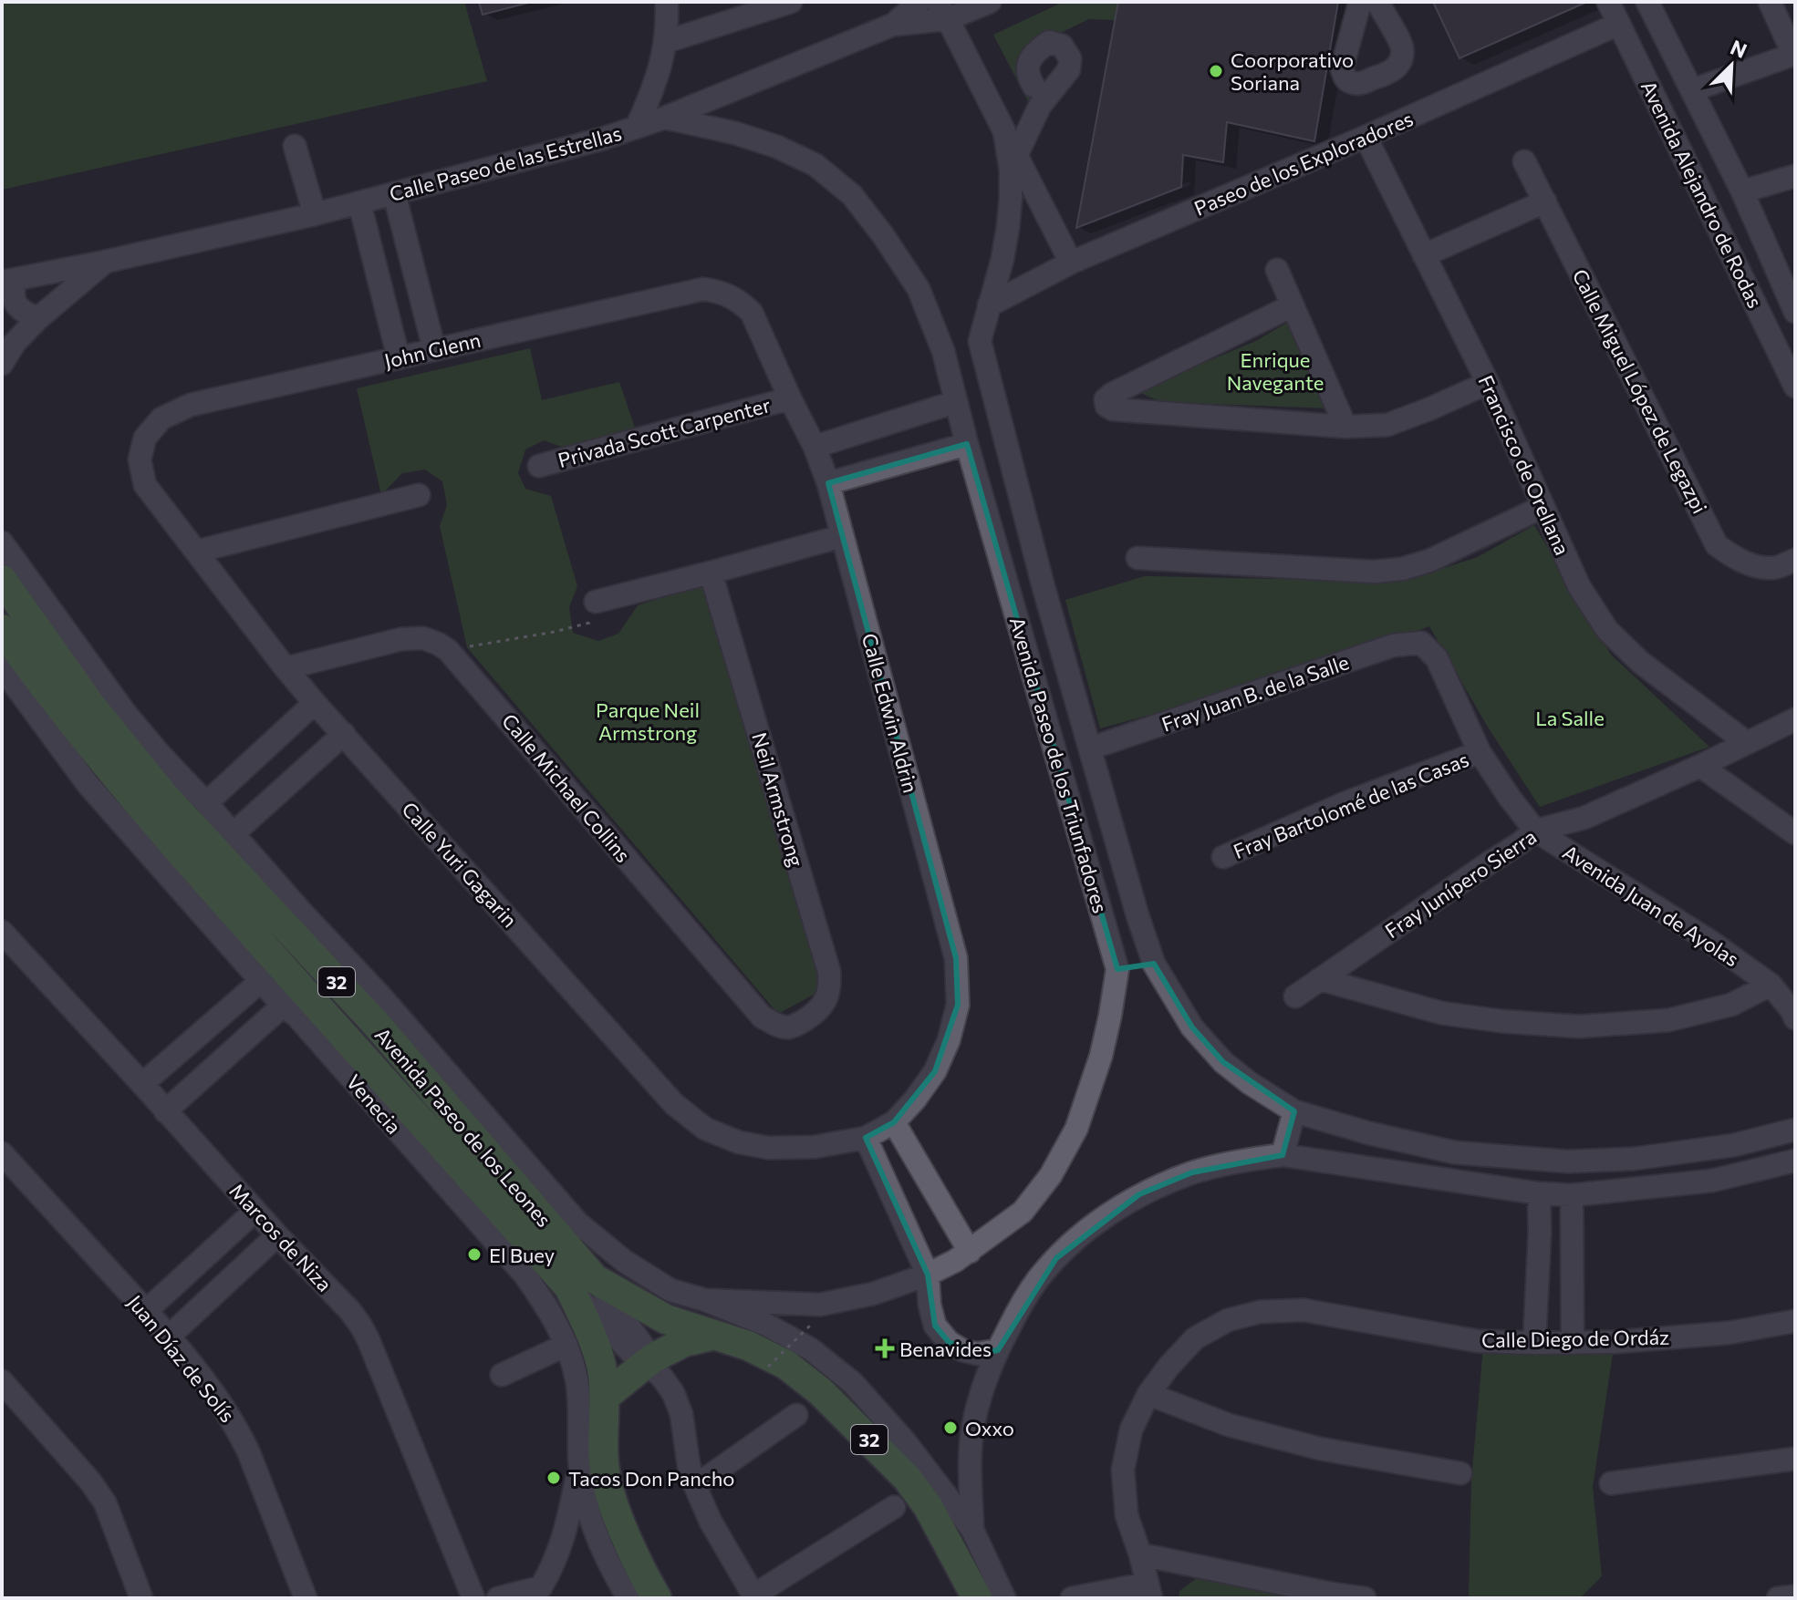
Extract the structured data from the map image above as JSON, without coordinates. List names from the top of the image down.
{
  "streets": {
    "main road": ["32", "Avenida Paseo de los Leones"],
    "street": [
      "Calle Paseo de las Estrellas",
      "Paseo de los Exploradores",
      "Avenida Alejandro de Rodas",
      "John Glenn",
      "Calle Miguel López de Legazpi",
      "Privada Scott Carpenter",
      "Francisco de Orellana",
      "Fray Juan B. de la Salle",
      "Calle Edwin Aldrin",
      "Avenida Paseo de los Triunfadores",
      "Calle Michael Collins",
      "Neil Armstrong",
      "Fray Bartolomé de las Casas",
      "Calle Yuri Gagarin",
      "Fray Junípero Sierra",
      "Avenida Juan de Ayolas",
      "Venecia",
      "Marcos de Niza",
      "Calle Diego de Ordáz",
      "Juan Díaz de Solís"
    ]
  },
  "crossings": [
    ["Calle Paseo de las Estrellas", "Avenida Paseo de los Triunfadores"],
    ["Paseo de los Exploradores", "Avenida Alejandro de Rodas"],
    ["Paseo de los Exploradores", "Francisco de Orellana"],
    ["Paseo de los Exploradores", "Avenida Paseo de los Triunfadores"],
    ["John Glenn", "Calle Edwin Aldrin"],
    ["John Glenn", "Calle Yuri Gagarin"],
    ["Privada Scott Carpenter", "Calle Edwin Aldrin"],
    ["Francisco de Orellana", "Fray Junípero Sierra"],
    ["Fray Juan B. de la Salle", "Avenida Paseo de los Triunfadores"],
    ["Fray Juan B. de la Salle", "Avenida Juan de Ayolas"],
    ["Calle Edwin Aldrin", "Calle Yuri Gagarin"],
    ["Calle Michael Collins", "Neil Armstrong"],
    ["Fray Bartolomé de las Casas", "Avenida Juan de Ayolas"],
    ["Fray Junípero Sierra", "Avenida Juan de Ayolas"]
  ],
  "parks": ["Enrique Navegante", "Parque Neil Armstrong", "La Salle"],
  "places": {
    "other": [
      "Coorporativo Soriana",
      "El Buey",
      "Oxxo",
      "Tacos Don Pancho"
    ],
    "health": ["Benavides"]
  },
  "north": "top right"
}
